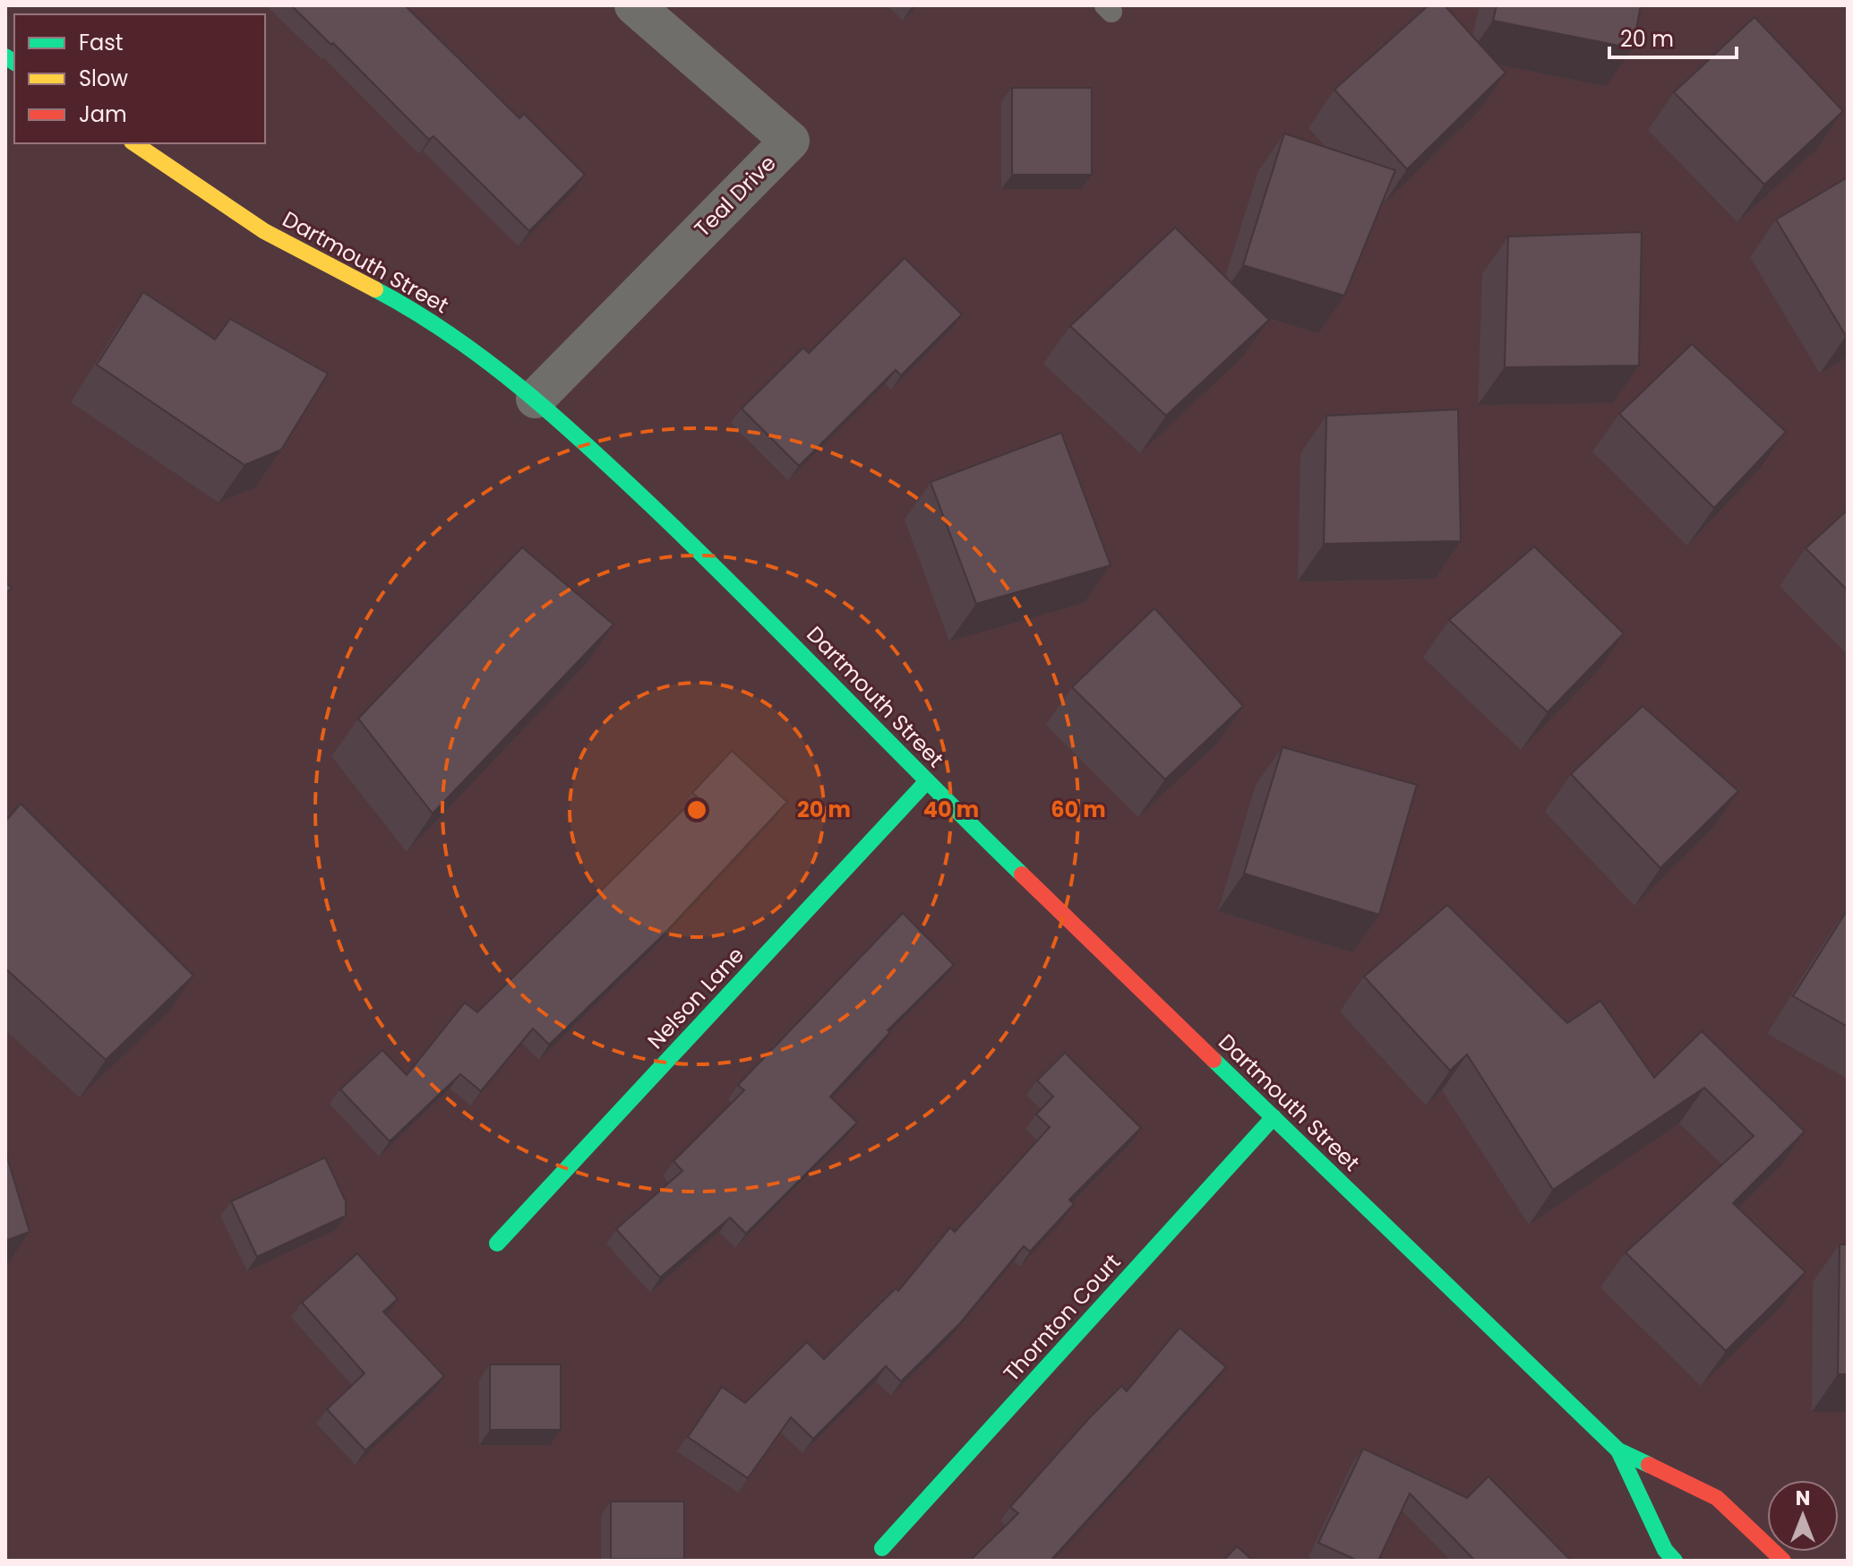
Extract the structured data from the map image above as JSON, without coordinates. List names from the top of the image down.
{
  "streets": {
    "street": [
      "Teal Drive",
      "Dartmouth Street",
      "Nelson Lane",
      "Thornton Court"
    ]
  },
  "crossings": [
    ["Teal Drive", "Dartmouth Street"],
    ["Dartmouth Street", "Nelson Lane"],
    ["Dartmouth Street", "Thornton Court"]
  ],
  "legend": ["Fast", "Slow", "Jam"],
  "scale_bar": "20 m",
  "north": "top",
  "rings": ["20 m", "40 m", "60 m"]
}
